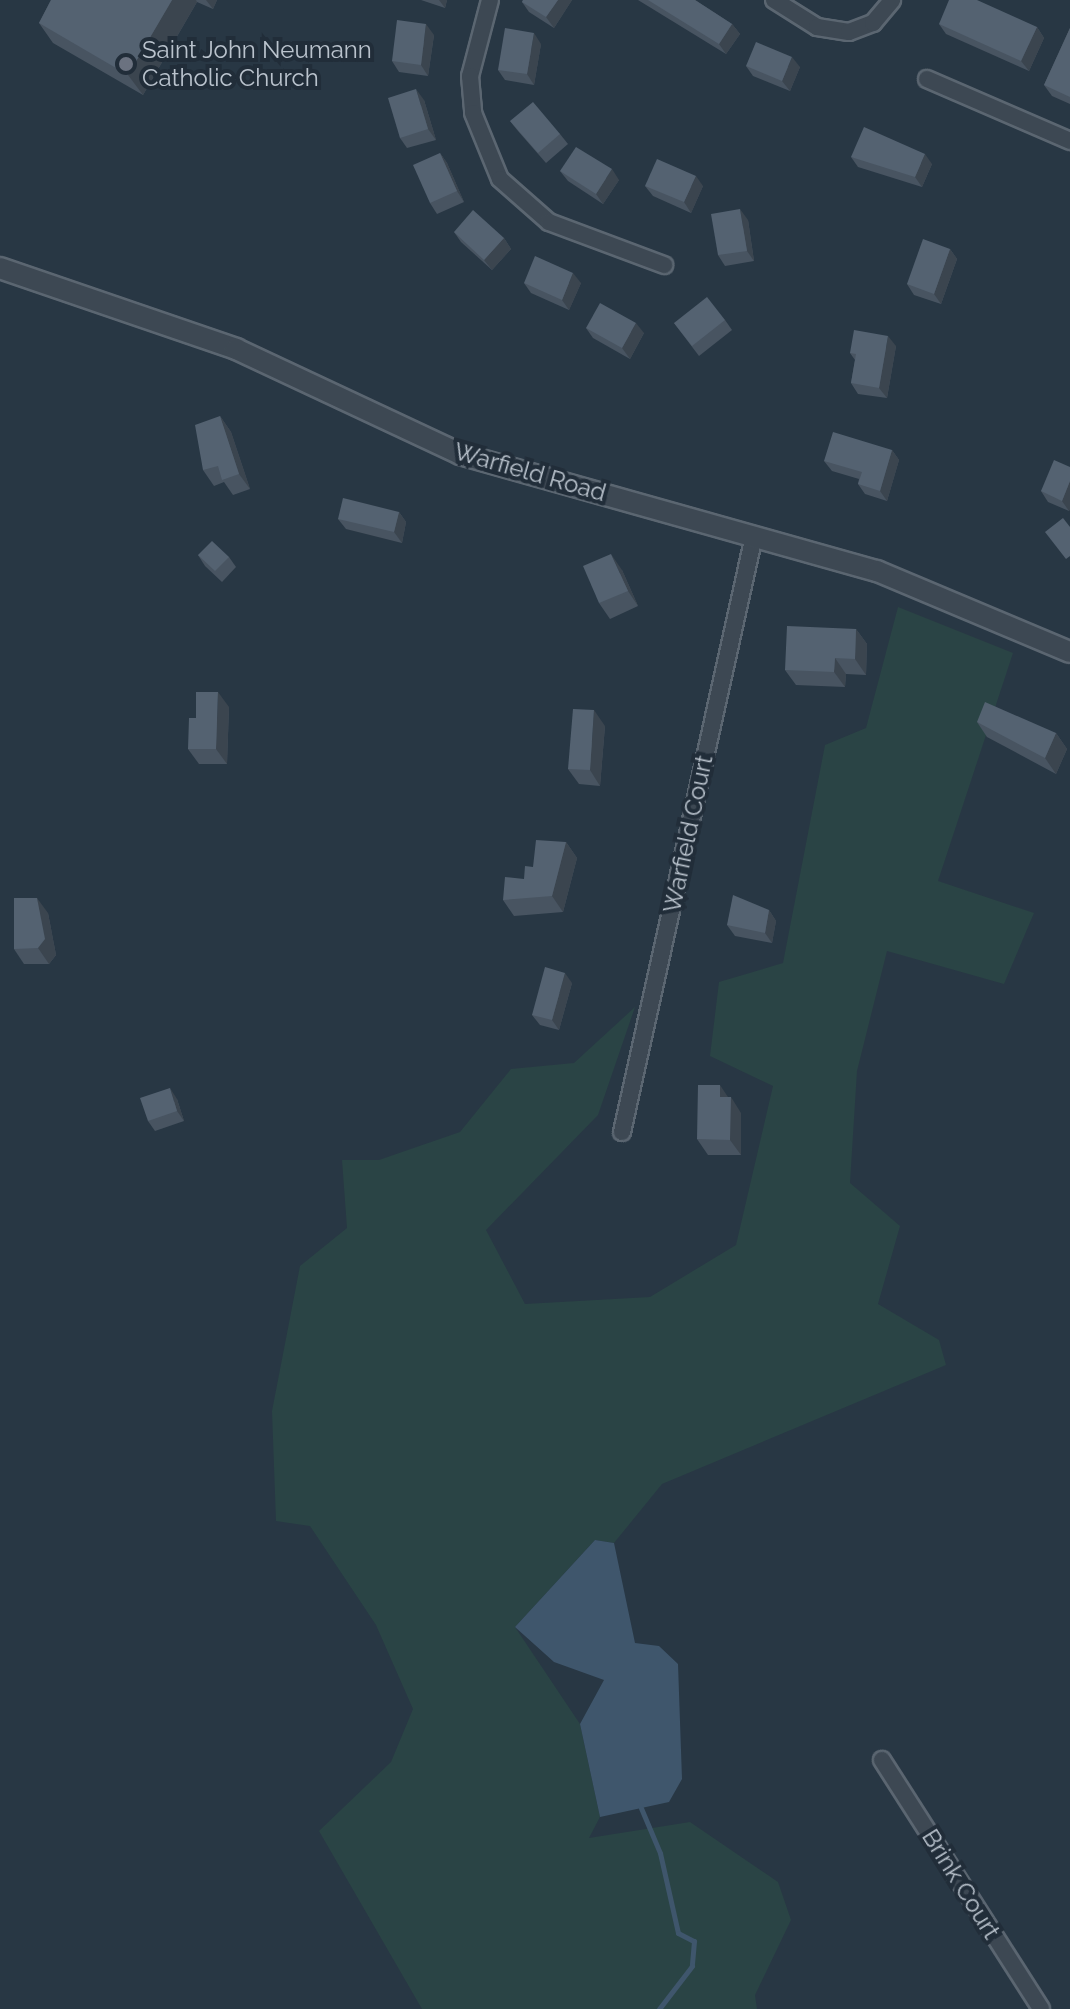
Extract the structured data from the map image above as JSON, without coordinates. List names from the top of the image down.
{
  "streets": {
    "street": ["Warfield Road", "Warfield Court", "Brink Court"]
  },
  "crossings": [
    ["Warfield Road", "Warfield Court"]
  ],
  "places": ["Saint John Neumann Catholic Church"]
}
